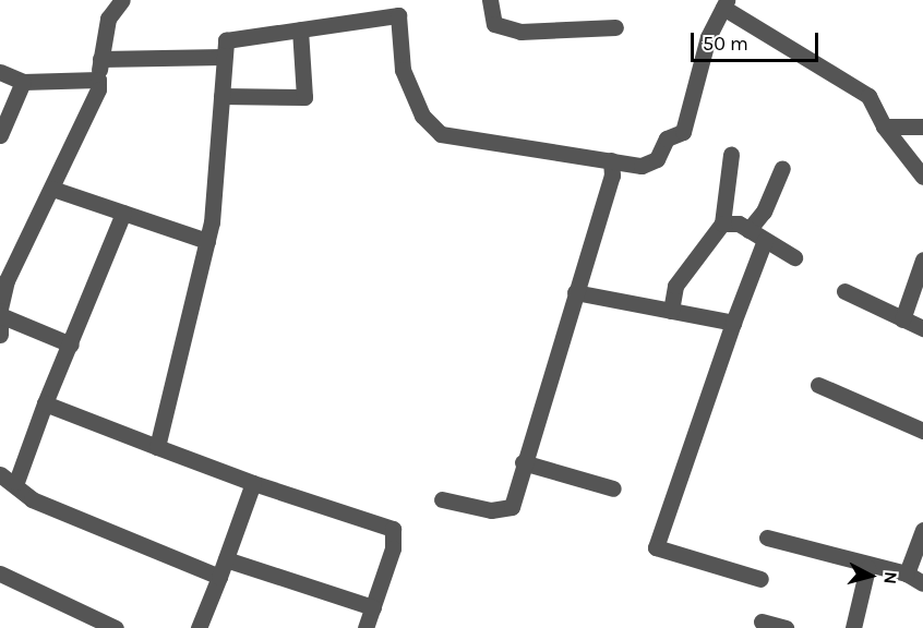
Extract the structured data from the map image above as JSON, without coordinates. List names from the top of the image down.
{
  "scale_bar": "50 m",
  "north": "right"
}
